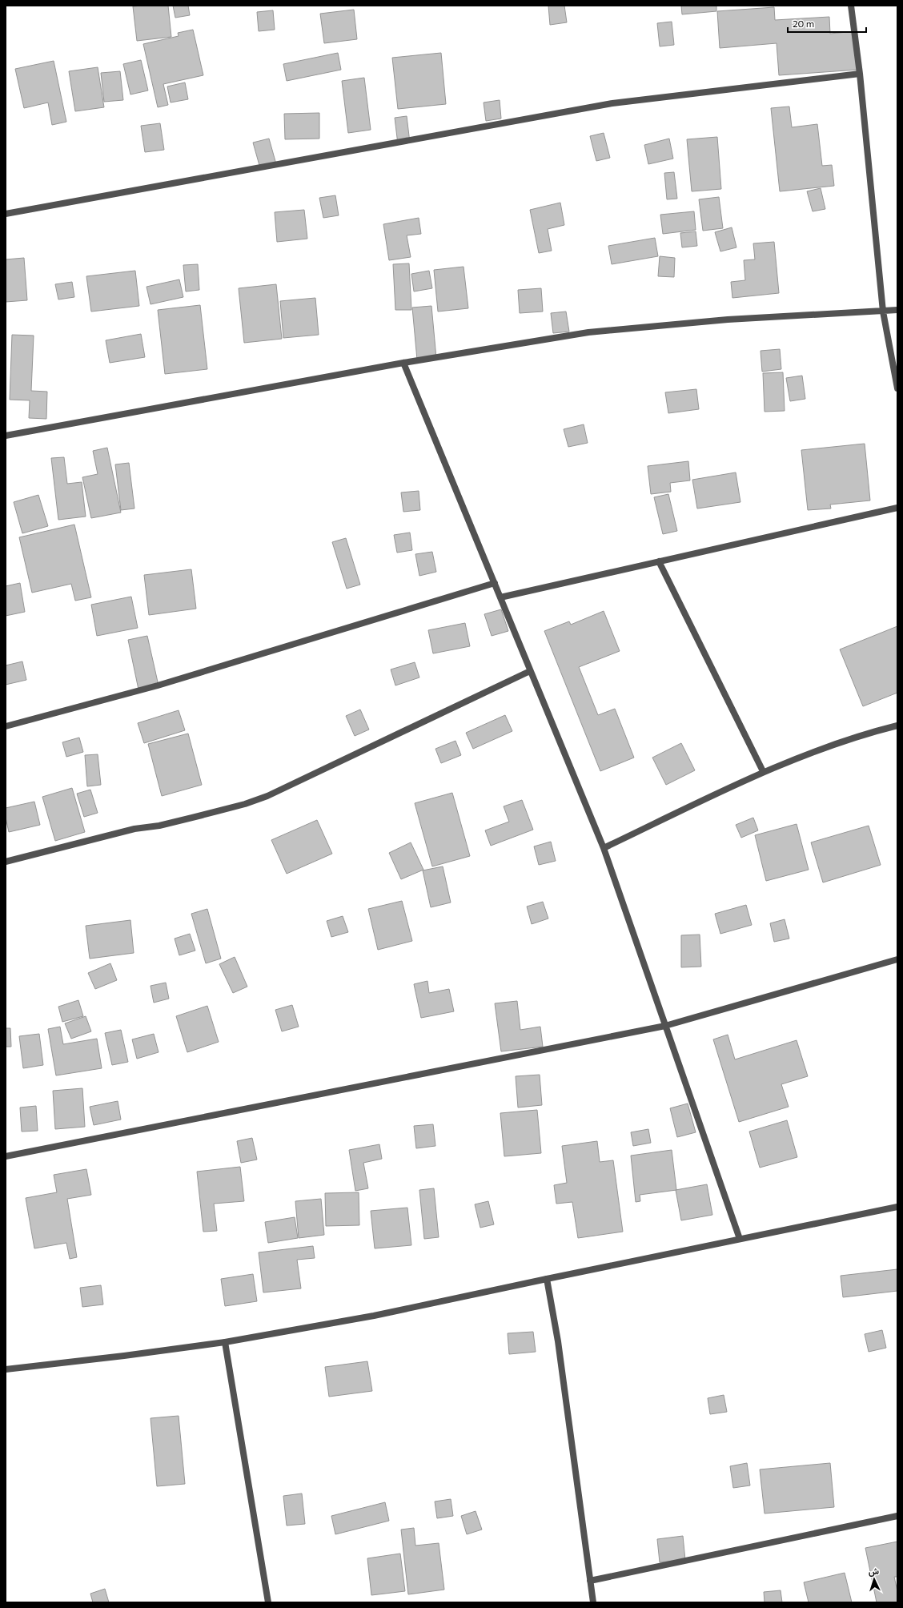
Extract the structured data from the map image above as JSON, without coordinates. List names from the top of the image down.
{
  "scale_bar": "20 m",
  "north": "top"
}
